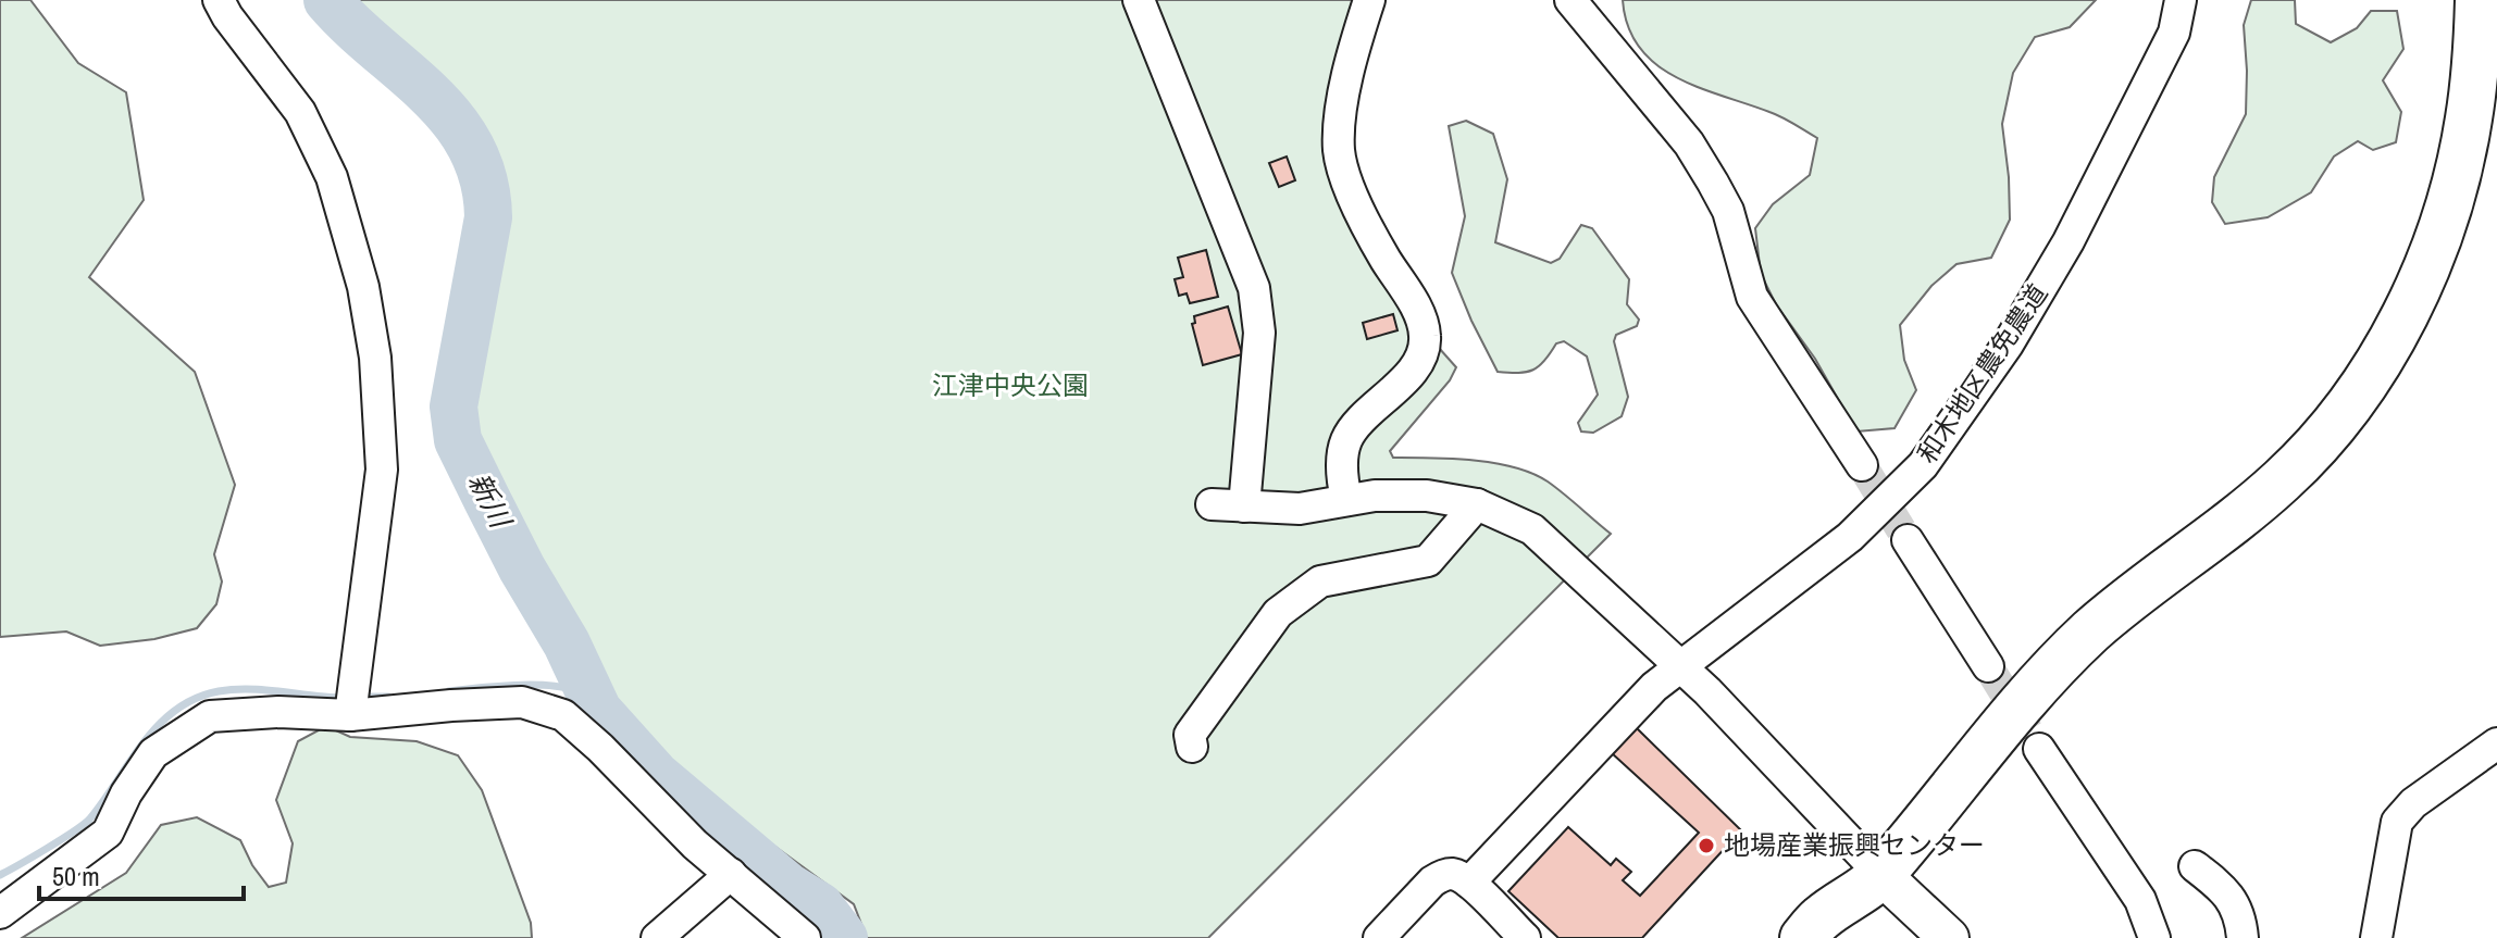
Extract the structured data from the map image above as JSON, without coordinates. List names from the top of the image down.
{
  "streets": {
    "street": ["和木地区農免農道"]
  },
  "water": ["新川"],
  "parks": ["江津中央公園"],
  "places": ["地場産業振興センター"],
  "scale_bar": "50 m"
}
